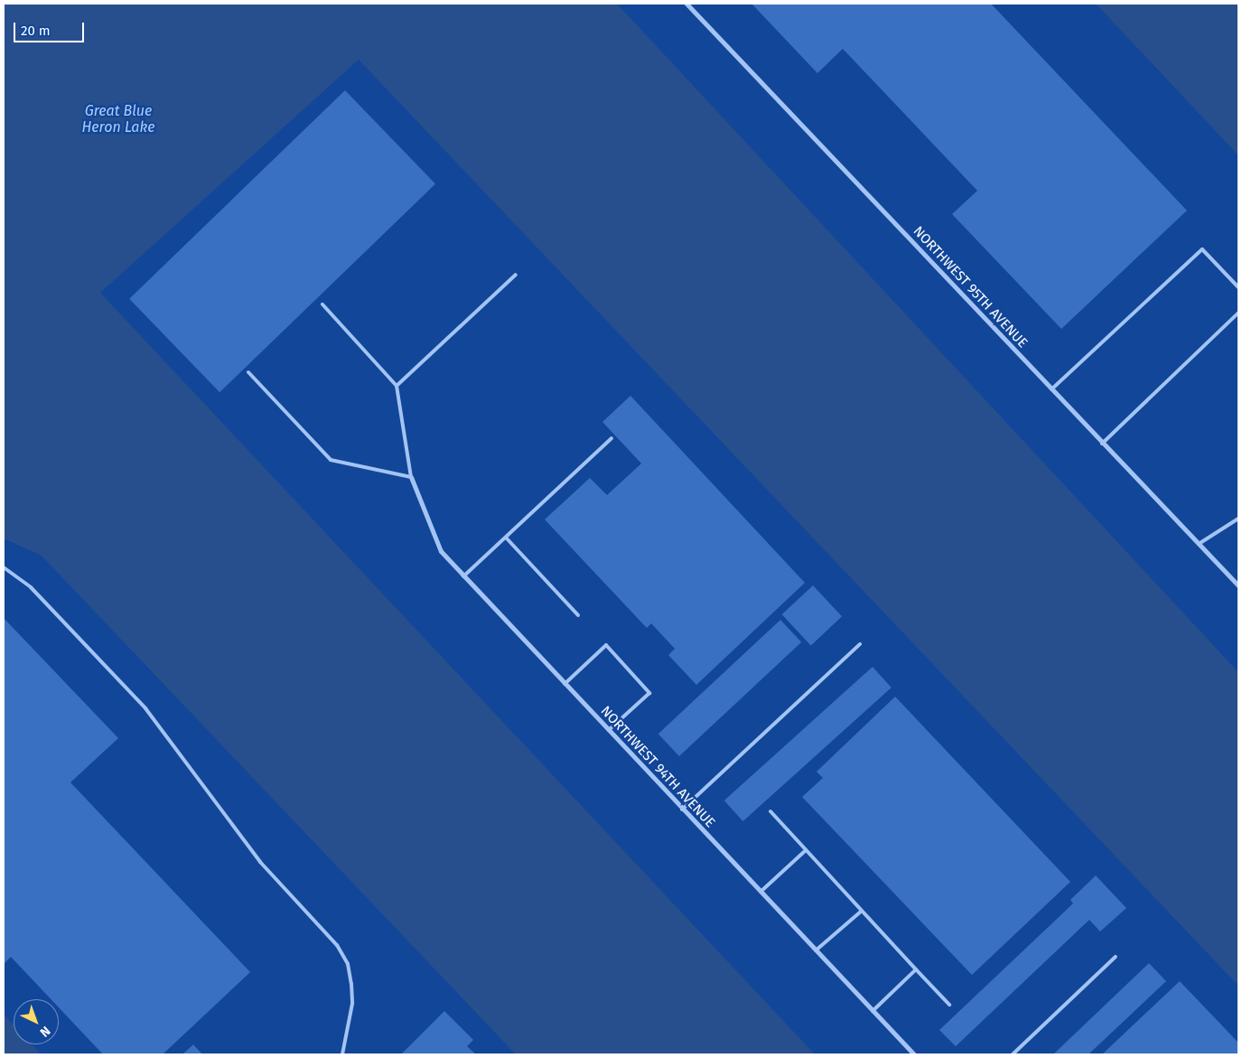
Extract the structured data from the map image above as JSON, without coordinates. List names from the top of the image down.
{
  "streets": {
    "street": ["NORTHWEST 95TH AVENUE", "NORTHWEST 94TH AVENUE"]
  },
  "water": ["Great Blue Heron Lake"],
  "scale_bar": "20 m",
  "north": "bottom right"
}
